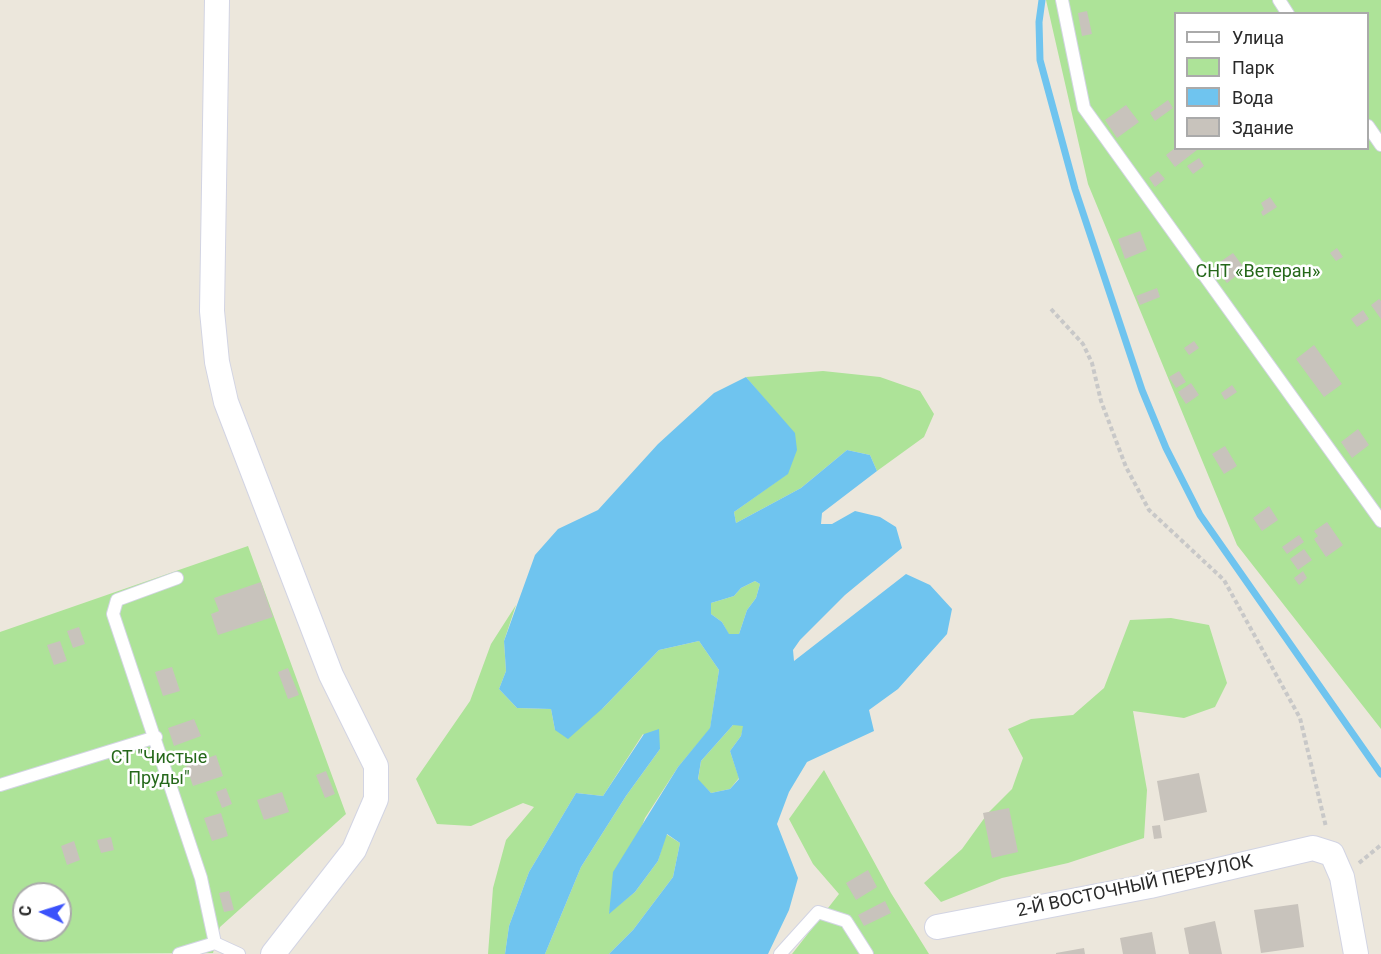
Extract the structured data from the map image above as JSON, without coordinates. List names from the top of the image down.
{
  "streets": {
    "street": ["2-Й ВОСТОЧНЫЙ ПЕРЕУЛОК"]
  },
  "parks": ["СНТ «Ветеран»", "СТ \"Чистые Пруды\""],
  "legend": [
    "Улица",
    "Парк",
    "Вода",
    "Здание"
  ],
  "north": "left"
}
